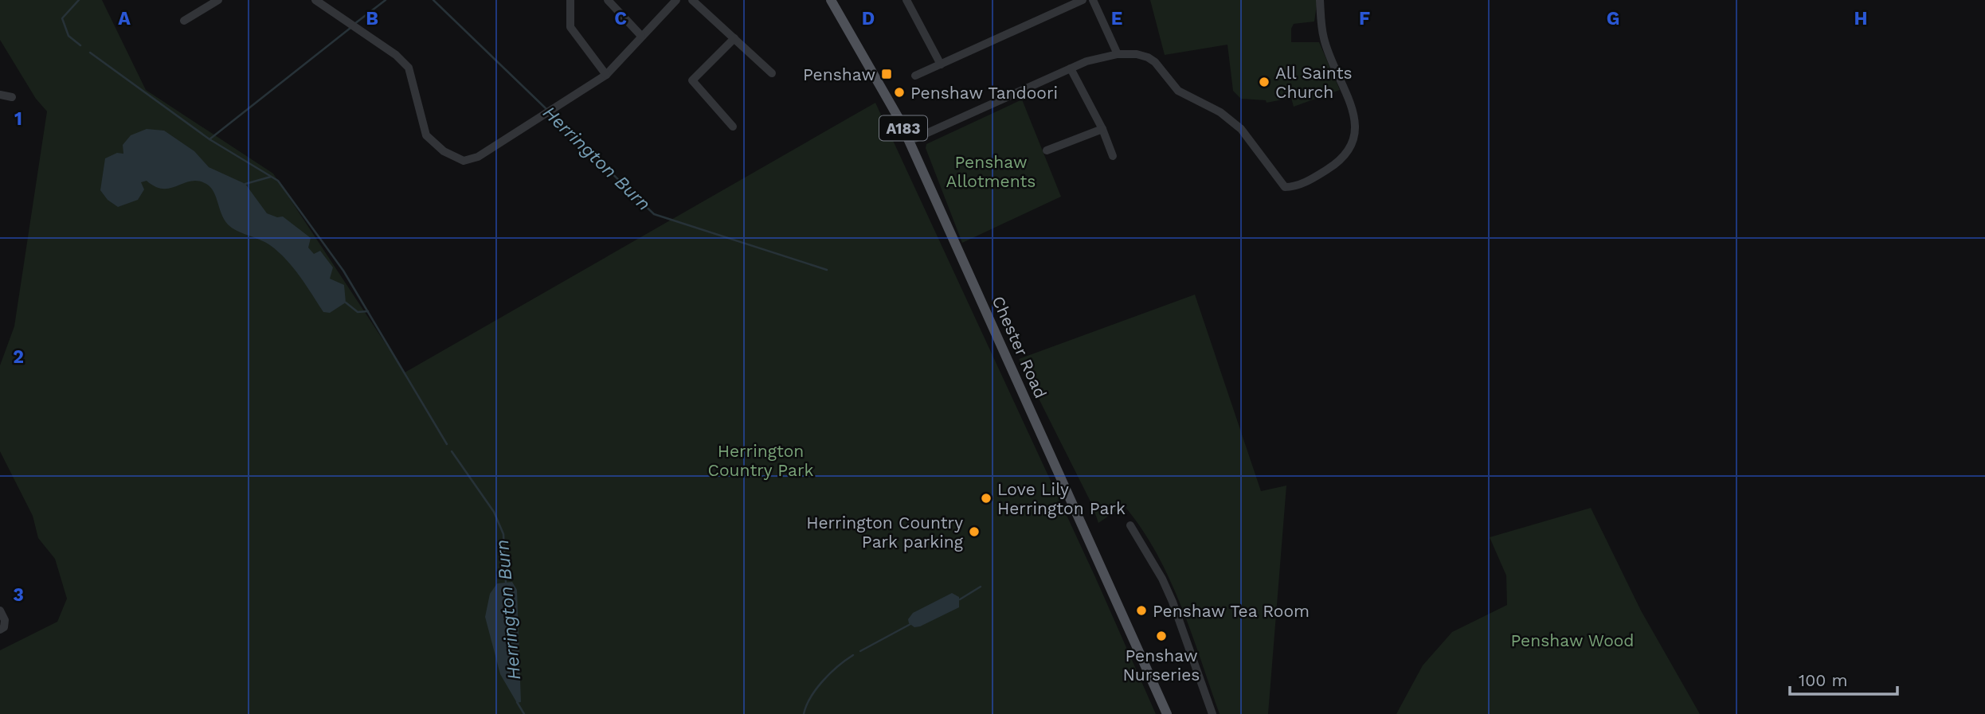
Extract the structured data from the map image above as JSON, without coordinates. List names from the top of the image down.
{
  "streets": {
    "main road": ["A183", "Chester Road"]
  },
  "water": ["Herrington Burn"],
  "parks": ["Penshaw Allotments", "Herrington Country Park", "Penshaw Wood"],
  "places": {
    "transit": ["Penshaw"],
    "other": [
      "All Saints Church",
      "Penshaw Tandoori",
      "Love Lily Herrington Park",
      "Herrington Country Park parking",
      "Penshaw Tea Room",
      "Penshaw Nurseries"
    ]
  },
  "scale_bar": "100 m",
  "grid": {
    "columns": [
      "A",
      "B",
      "C",
      "D",
      "E",
      "F",
      "G",
      "H"
    ],
    "rows": ["1", "2", "3"]
  }
}
